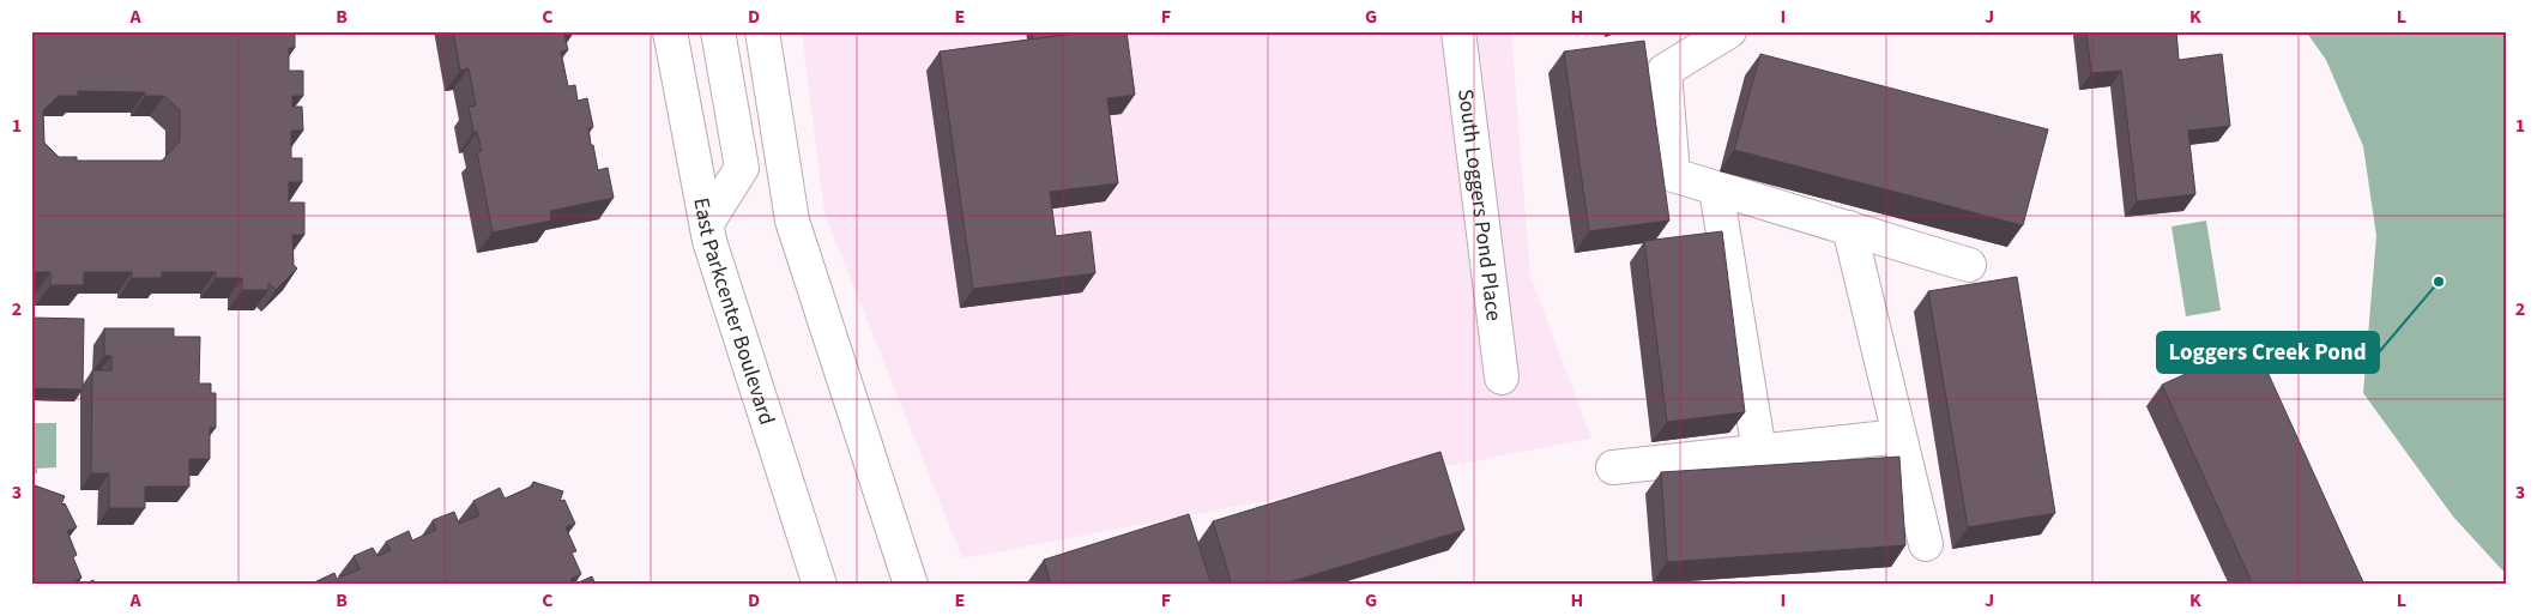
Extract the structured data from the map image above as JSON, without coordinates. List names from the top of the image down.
{
  "streets": {
    "main road": ["South Loggers Pond Place", "East Parkcenter Boulevard"]
  },
  "places": ["Loggers Creek Pond"],
  "grid": {
    "columns": [
      "A",
      "B",
      "C",
      "D",
      "E",
      "F",
      "G",
      "H",
      "I",
      "J",
      "K",
      "L"
    ],
    "rows": ["1", "2", "3"]
  }
}
